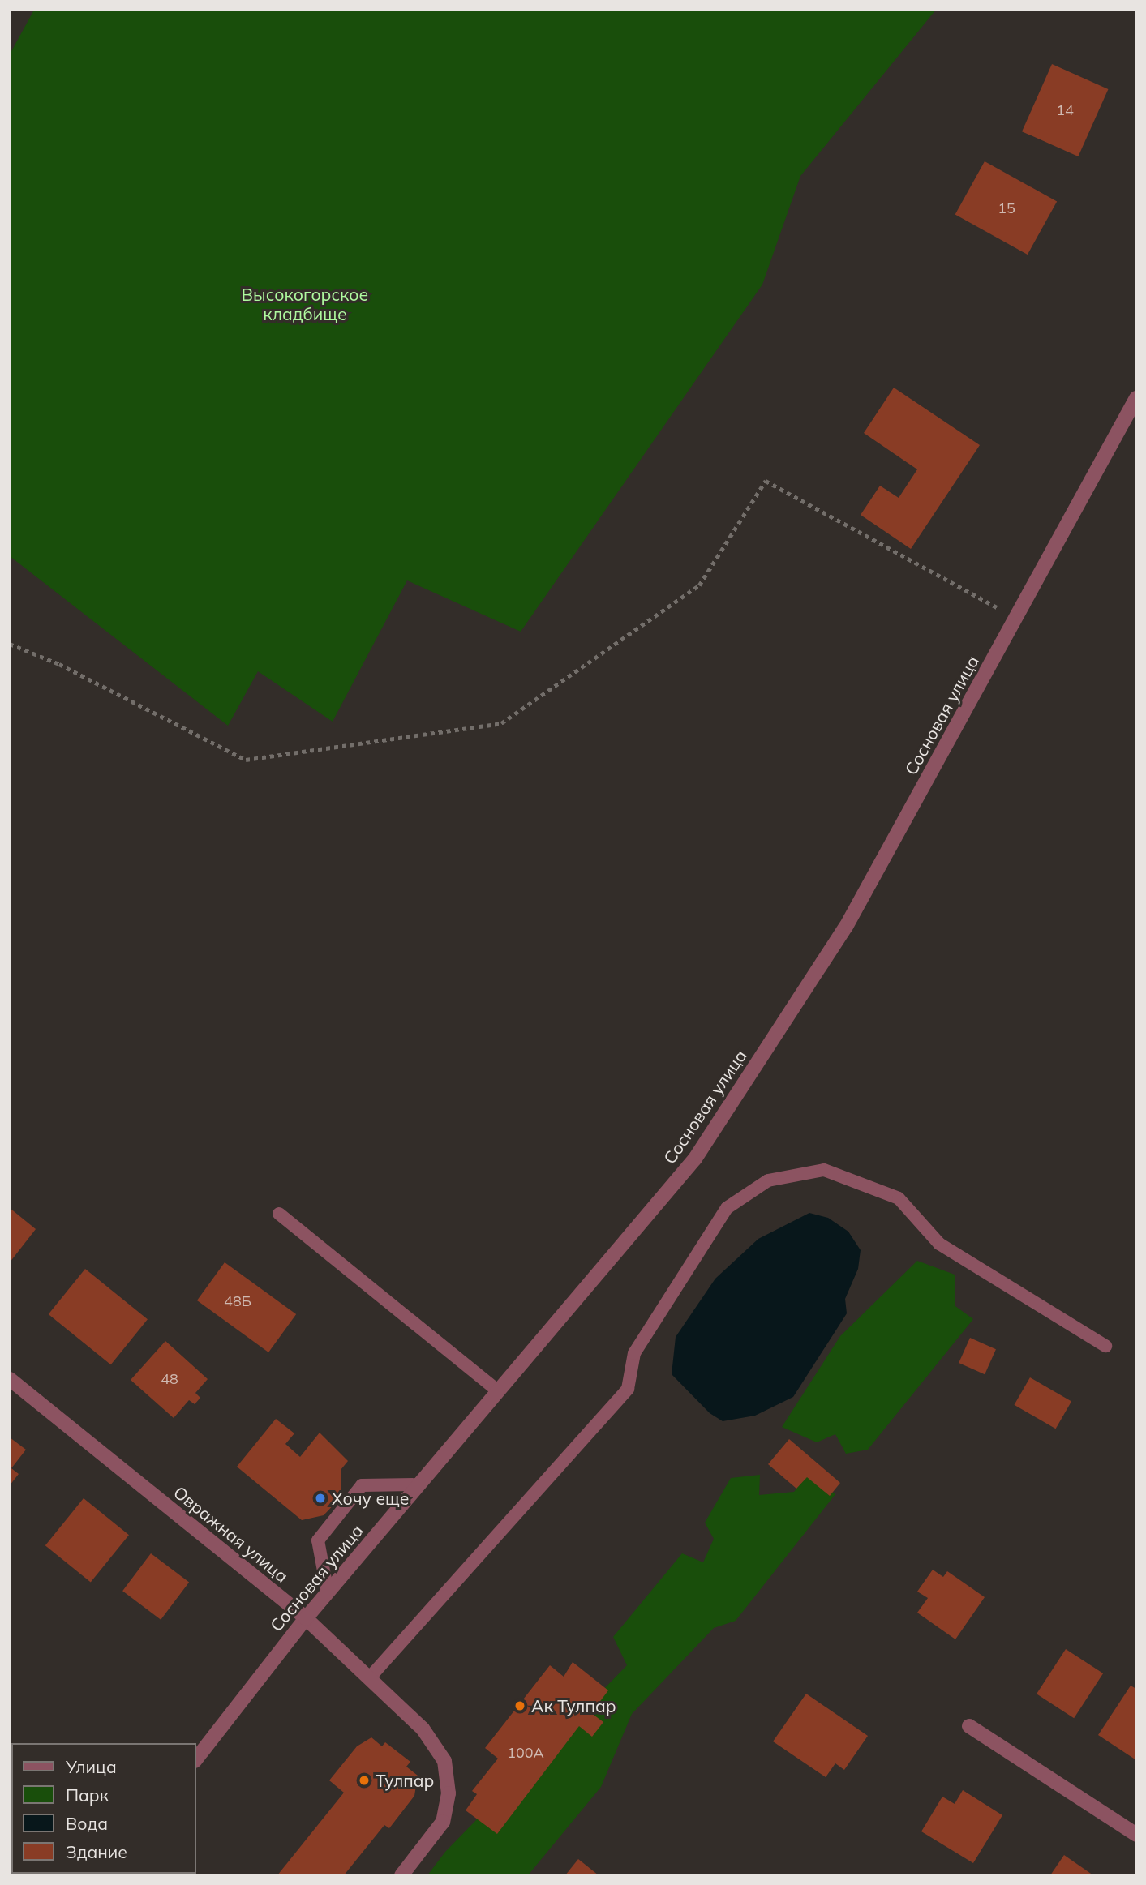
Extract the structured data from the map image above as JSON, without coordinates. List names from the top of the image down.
{
  "streets": {
    "street": ["Сосновая улица", "Овражная улица"]
  },
  "crossings": [
    ["Сосновая улица", "Овражная улица"]
  ],
  "parks": ["Высокогорское кладбище"],
  "places": ["Хочу еще", "Ак Тулпар", "Тулпар"],
  "house_numbers": [
    "14",
    "15",
    "48Б",
    "48",
    "100А"
  ],
  "legend": [
    "Улица",
    "Парк",
    "Вода",
    "Здание"
  ]
}
